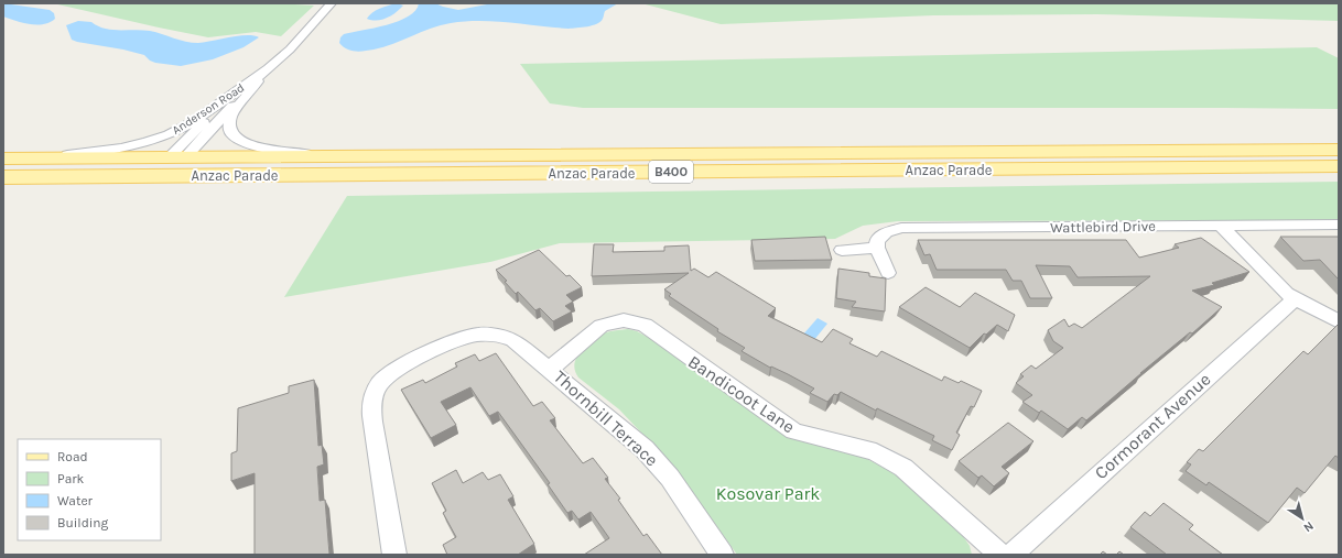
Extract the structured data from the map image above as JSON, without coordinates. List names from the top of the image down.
{
  "streets": {
    "main road": ["Anzac Parade", "B400"],
    "street": [
      "Anderson Road",
      "Wattlebird Drive",
      "Bandicoot Lane",
      "Thornbill Terrace",
      "Cormorant Avenue"
    ]
  },
  "crossings": [
    ["Anderson Road", "Anzac Parade"],
    ["Bandicoot Lane", "Thornbill Terrace"]
  ],
  "parks": ["Kosovar Park"],
  "legend": [
    "Road",
    "Park",
    "Water",
    "Building"
  ],
  "north": "bottom right"
}
